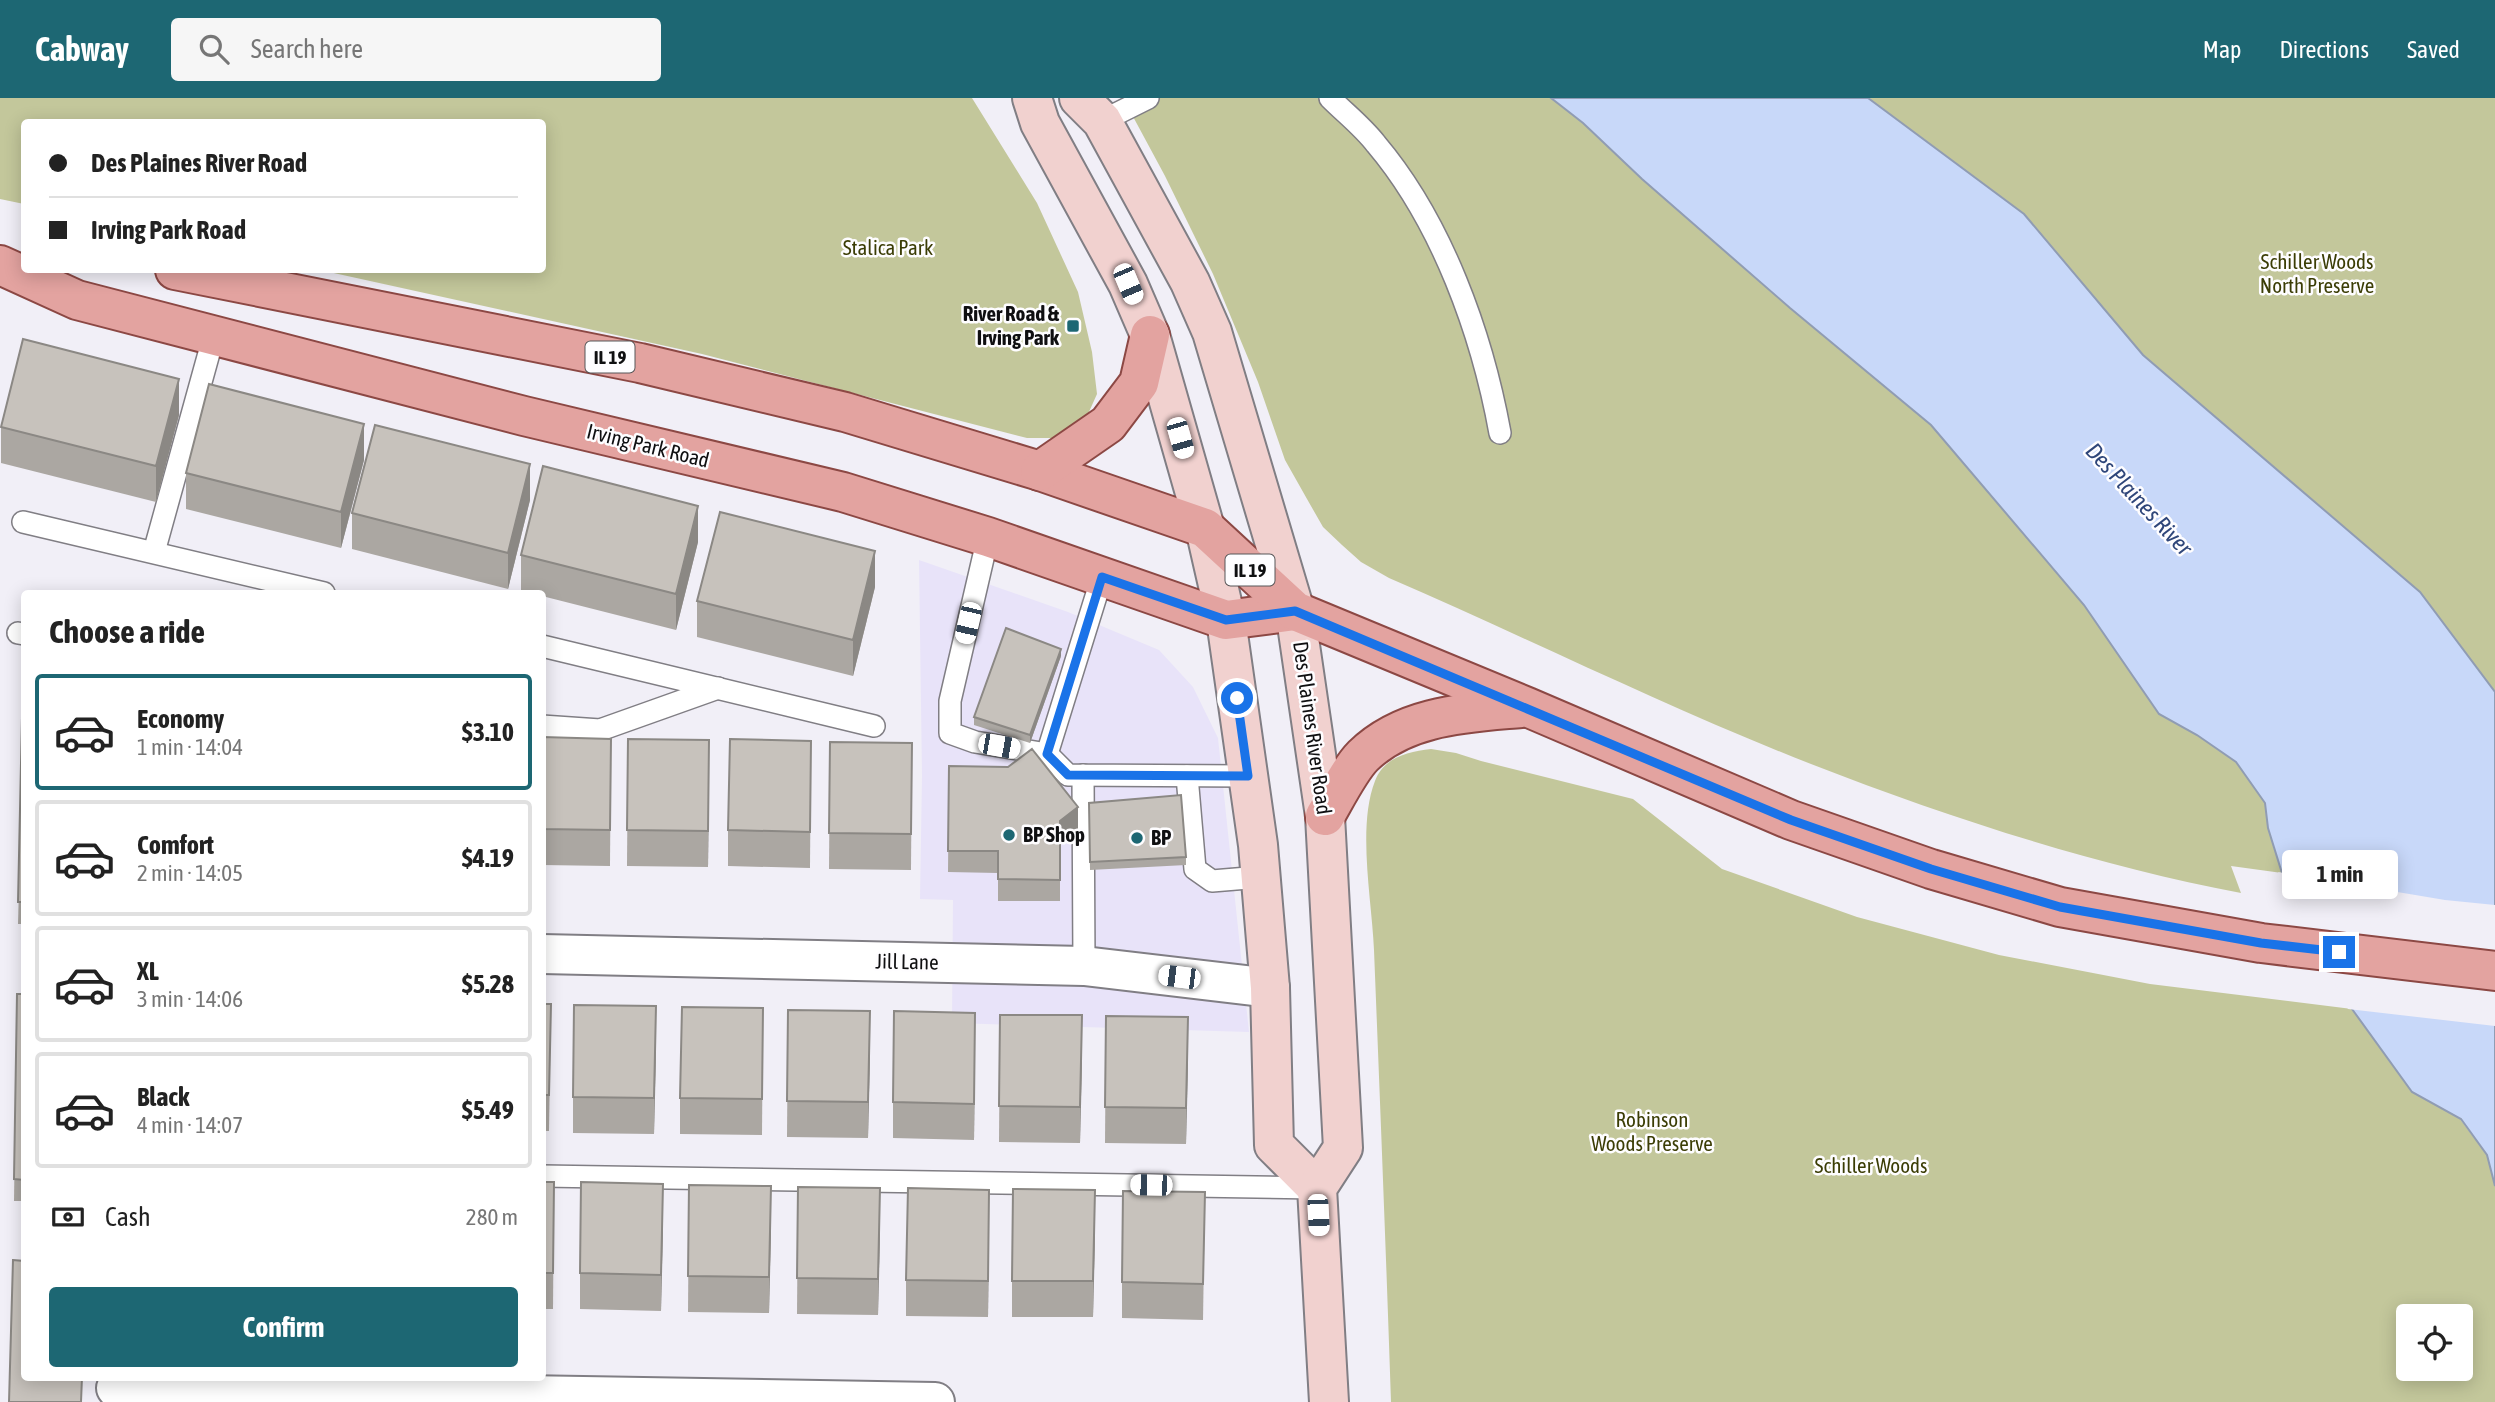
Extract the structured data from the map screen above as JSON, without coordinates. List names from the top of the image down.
{
  "streets": {
    "main road": ["IL 19", "Irving Park Road", "Des Plaines River Road"],
    "street": ["Jill Lane"]
  },
  "crossings": [
    ["Irving Park Road", "Des Plaines River Road"]
  ],
  "water": ["Des Plaines River"],
  "parks": [
    "Stalica Park",
    "Schiller Woods North Preserve",
    "Robinson Woods Preserve",
    "Schiller Woods"
  ],
  "places": {
    "transit": ["River Road & Irving Park"],
    "other": ["BP Shop", "BP"]
  },
  "page": {
    "header": "Cabway",
    "search": "Search here",
    "nav": ["Map", "Directions", "Saved"],
    "banner": ["Des Plaines River Road", "Irving Park Road"],
    "heading": "Choose a ride",
    "list": [
      {
        "name": "Economy",
        "note": "1 min · 14:04",
        "value": "$3.10"
      },
      {
        "name": "Comfort",
        "note": "2 min · 14:05",
        "value": "$4.19"
      },
      {
        "name": "XL",
        "note": "3 min · 14:06",
        "value": "$5.28"
      },
      {
        "name": "Black",
        "note": "4 min · 14:07",
        "value": "$5.49"
      }
    ],
    "bubble": "1 min",
    "pay": ["Cash", "280 m"],
    "buttons": "Confirm"
  }
}
